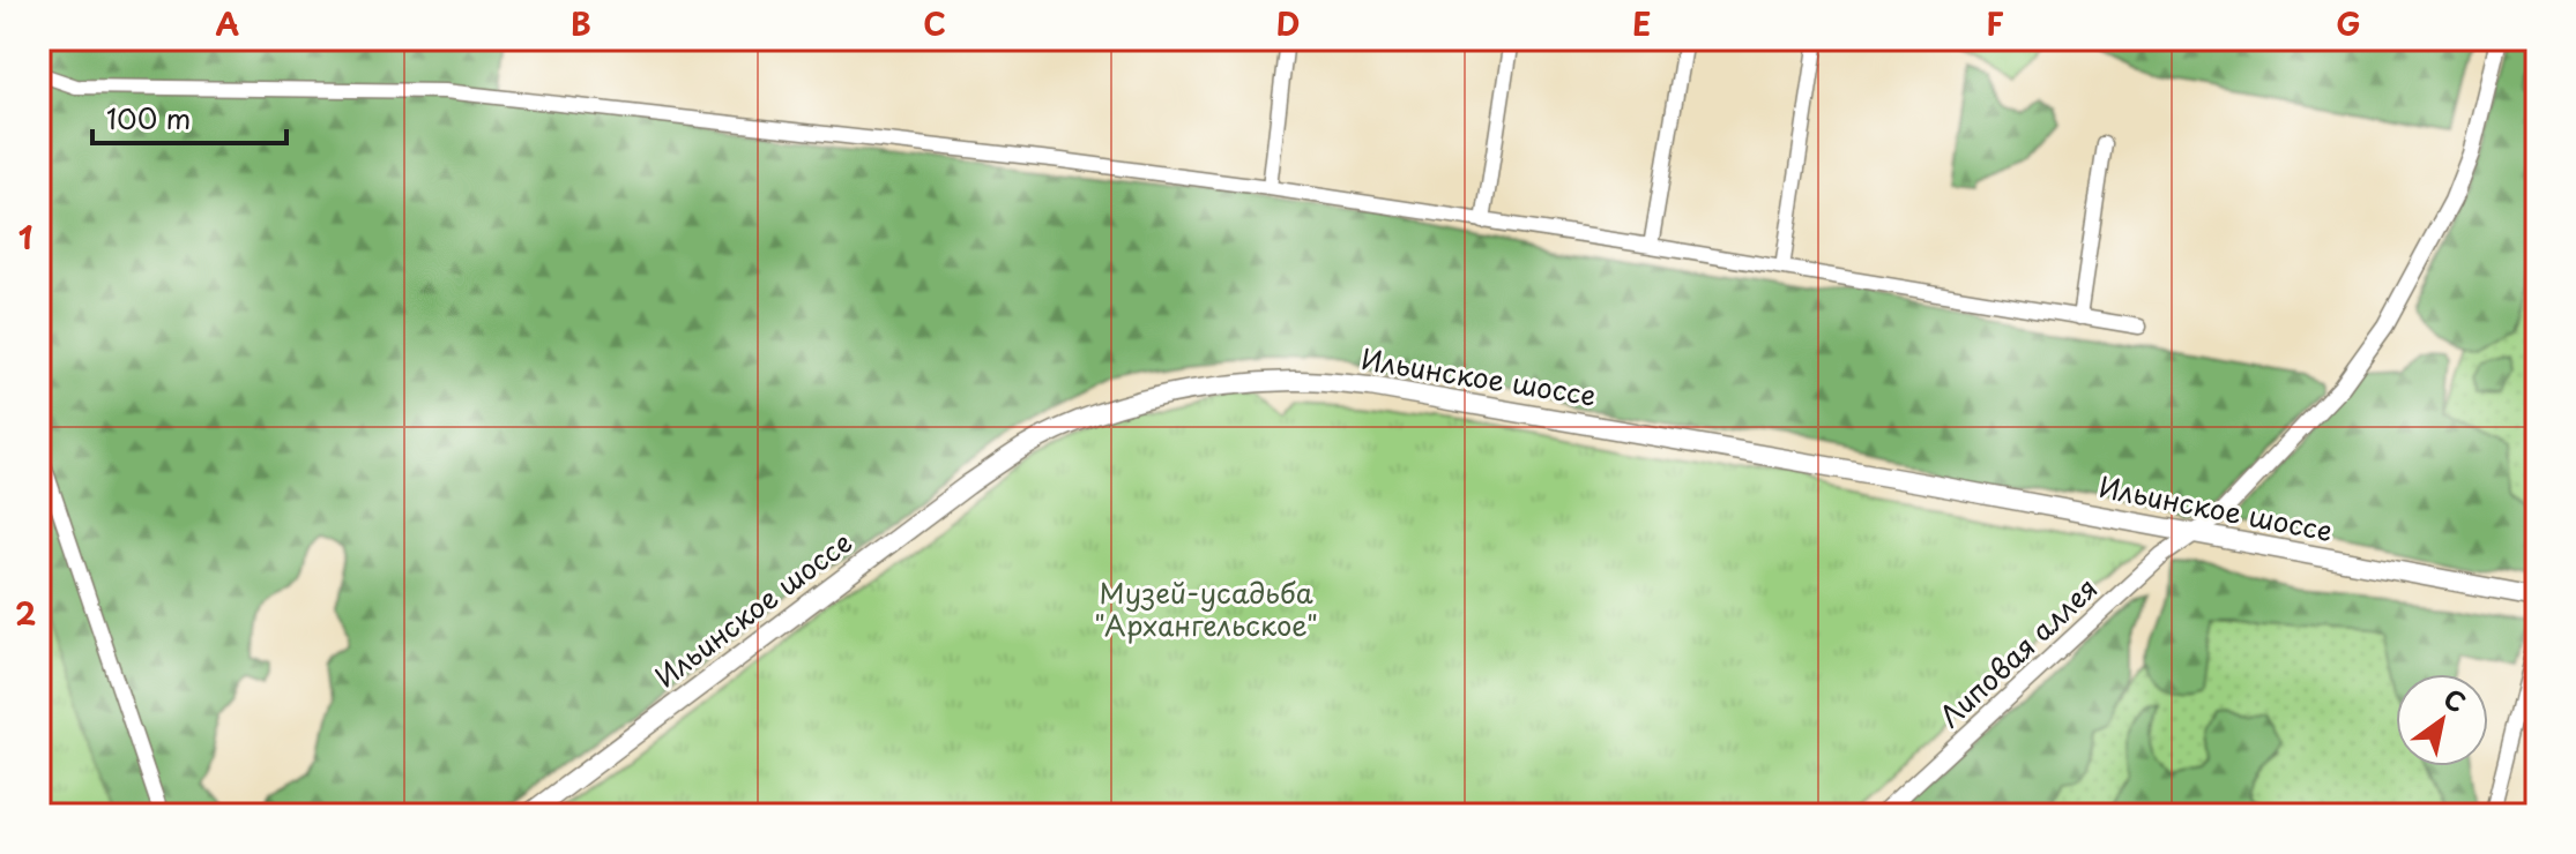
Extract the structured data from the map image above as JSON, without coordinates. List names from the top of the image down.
{
  "streets": {
    "main road": ["Ильинское шоссе"],
    "street": ["Липовая аллея"]
  },
  "crossings": [
    ["Ильинское шоссе", "Липовая аллея"]
  ],
  "parks": ["Музей-усадьба \"Архангельское\""],
  "scale_bar": "100 m",
  "north": "top right",
  "grid": {
    "columns": [
      "A",
      "B",
      "C",
      "D",
      "E",
      "F",
      "G"
    ],
    "rows": ["1", "2"]
  }
}
